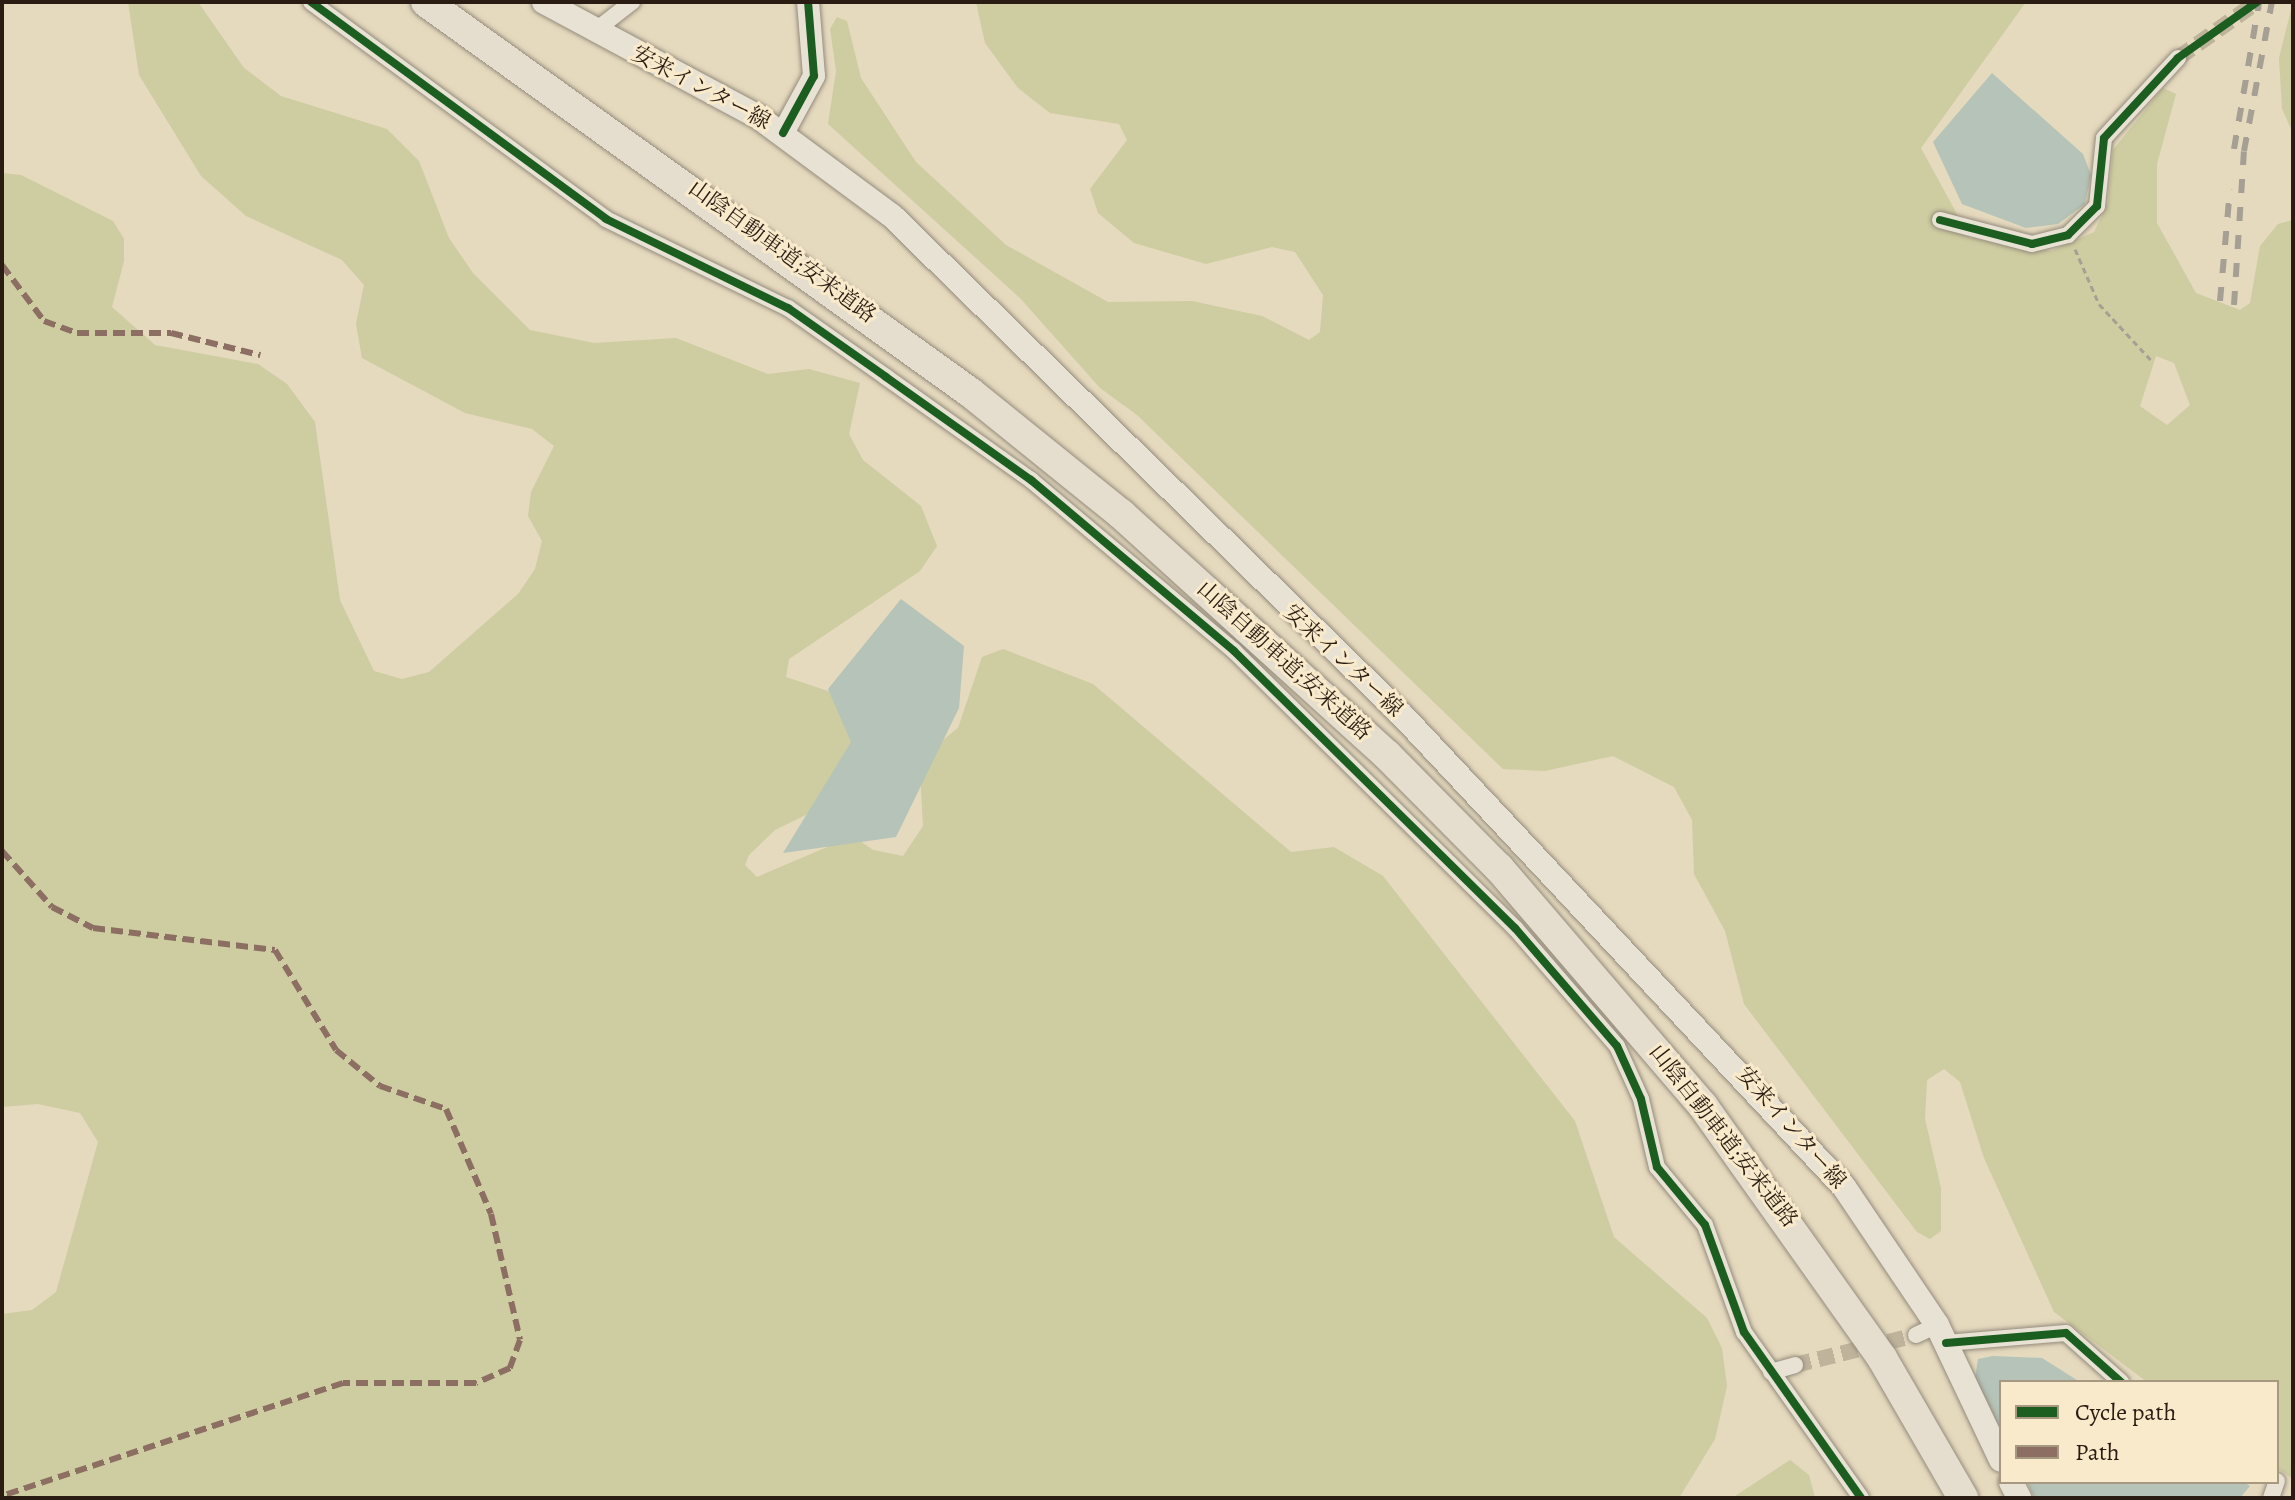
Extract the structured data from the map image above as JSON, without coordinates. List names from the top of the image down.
{
  "streets": {
    "highway": ["山陰自動車道;安来道路"],
    "main road": ["安来インター線"]
  },
  "legend": ["Cycle path", "Path"]
}
